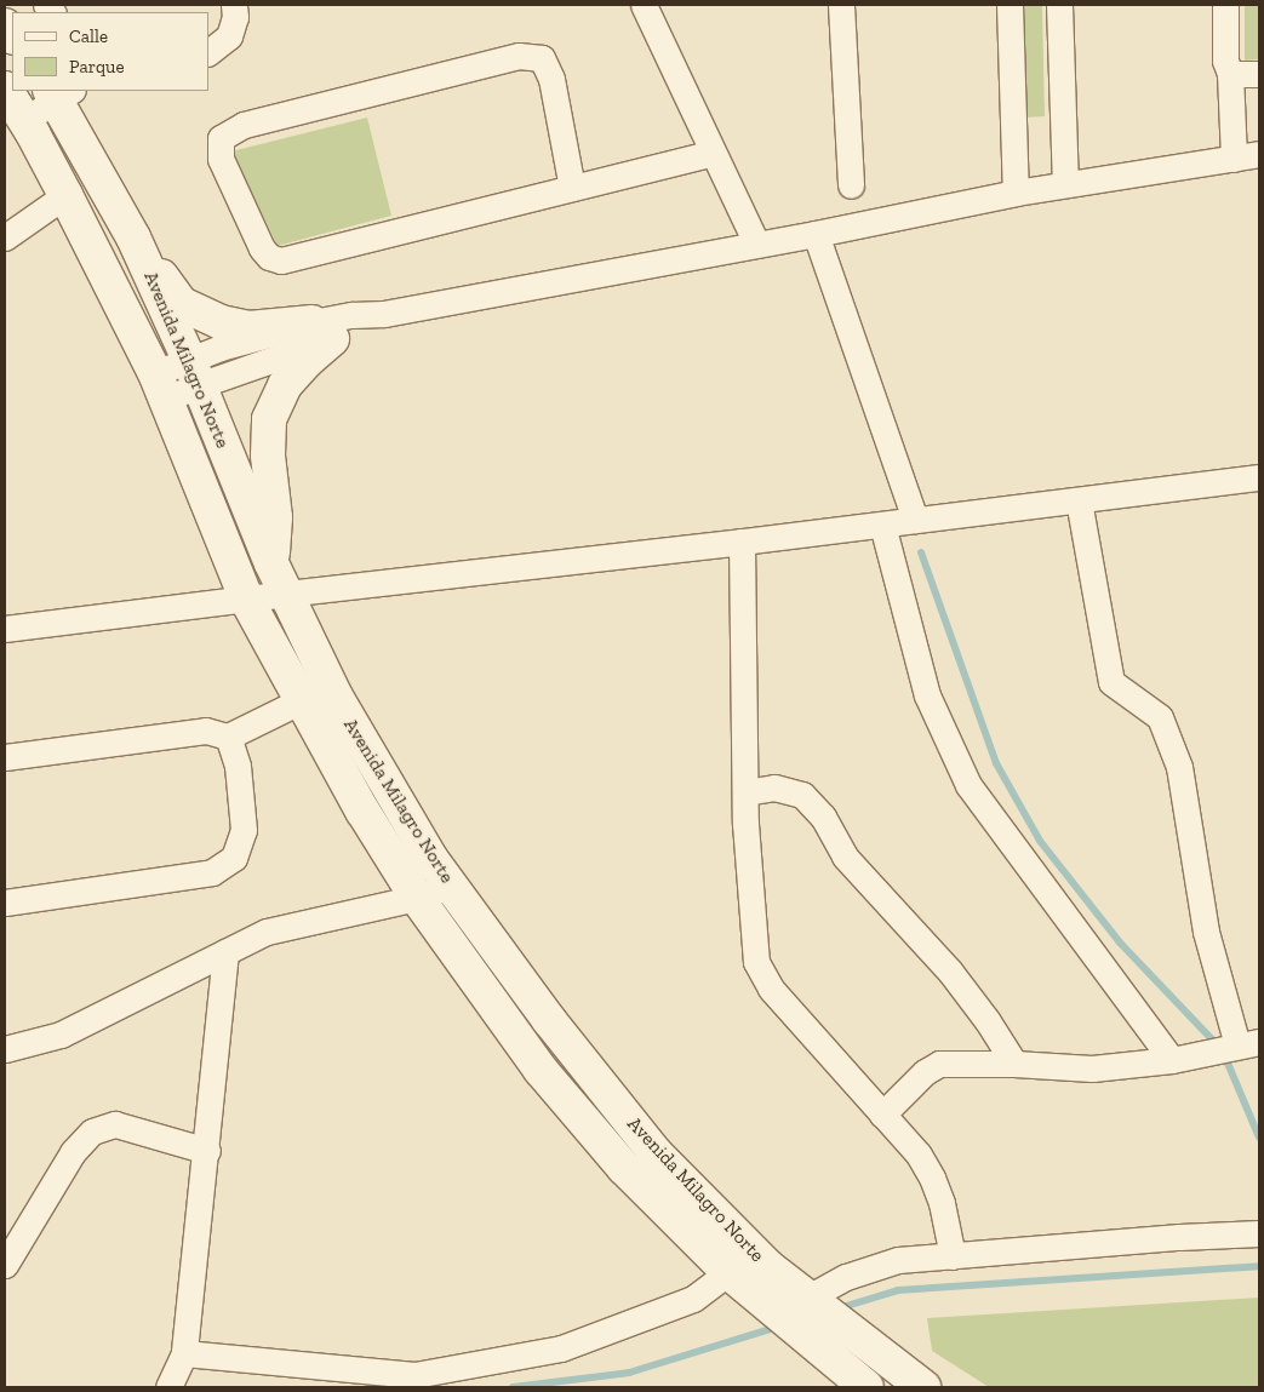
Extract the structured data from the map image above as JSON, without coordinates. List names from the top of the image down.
{
  "streets": {
    "main road": ["Avenida Milagro Norte"]
  },
  "legend": ["Calle", "Parque"]
}
